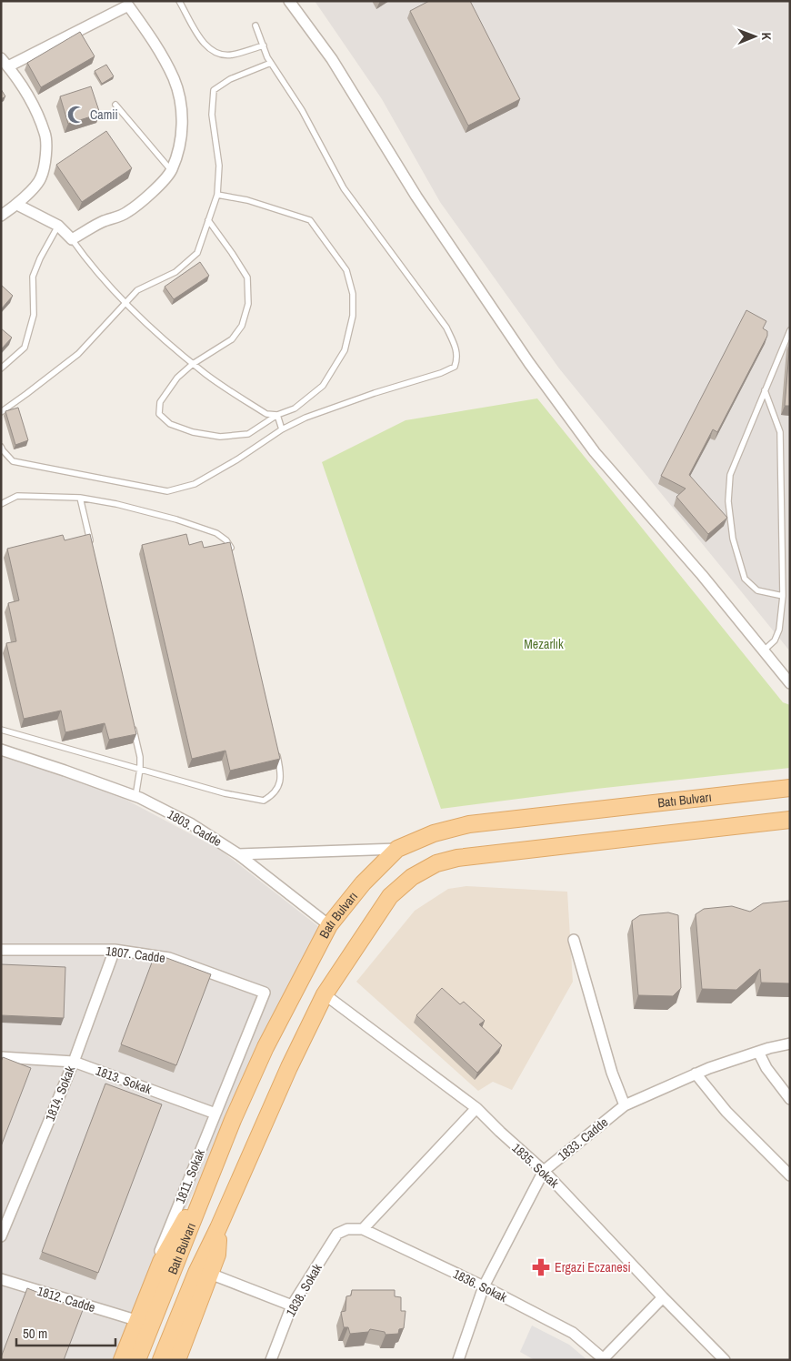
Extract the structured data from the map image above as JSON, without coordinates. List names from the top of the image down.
{
  "streets": {
    "main road": ["Batı Bulvarı"],
    "street": [
      "1803. Cadde",
      "1807. Cadde",
      "1813. Sokak",
      "1814. Sokak",
      "1833. Cadde",
      "1835. Sokak",
      "1811. Sokak",
      "1836. Sokak",
      "1838. Sokak",
      "1812. Cadde"
    ]
  },
  "crossings": [
    ["Batı Bulvarı", "1803. Cadde"],
    ["Batı Bulvarı", "1835. Sokak"],
    ["1807. Cadde", "1814. Sokak"],
    ["1807. Cadde", "1811. Sokak"],
    ["1813. Sokak", "1814. Sokak"],
    ["1813. Sokak", "1811. Sokak"],
    ["1833. Cadde", "1835. Sokak"],
    ["1833. Cadde", "1836. Sokak"],
    ["1811. Sokak", "1812. Cadde"],
    ["1836. Sokak", "1838. Sokak"]
  ],
  "parks": ["Mezarlık"],
  "places": {
    "mosque": ["Camii"],
    "pharmacy": ["Ergazi Eczanesi"]
  },
  "scale_bar": "50 m",
  "north": "right"
}
